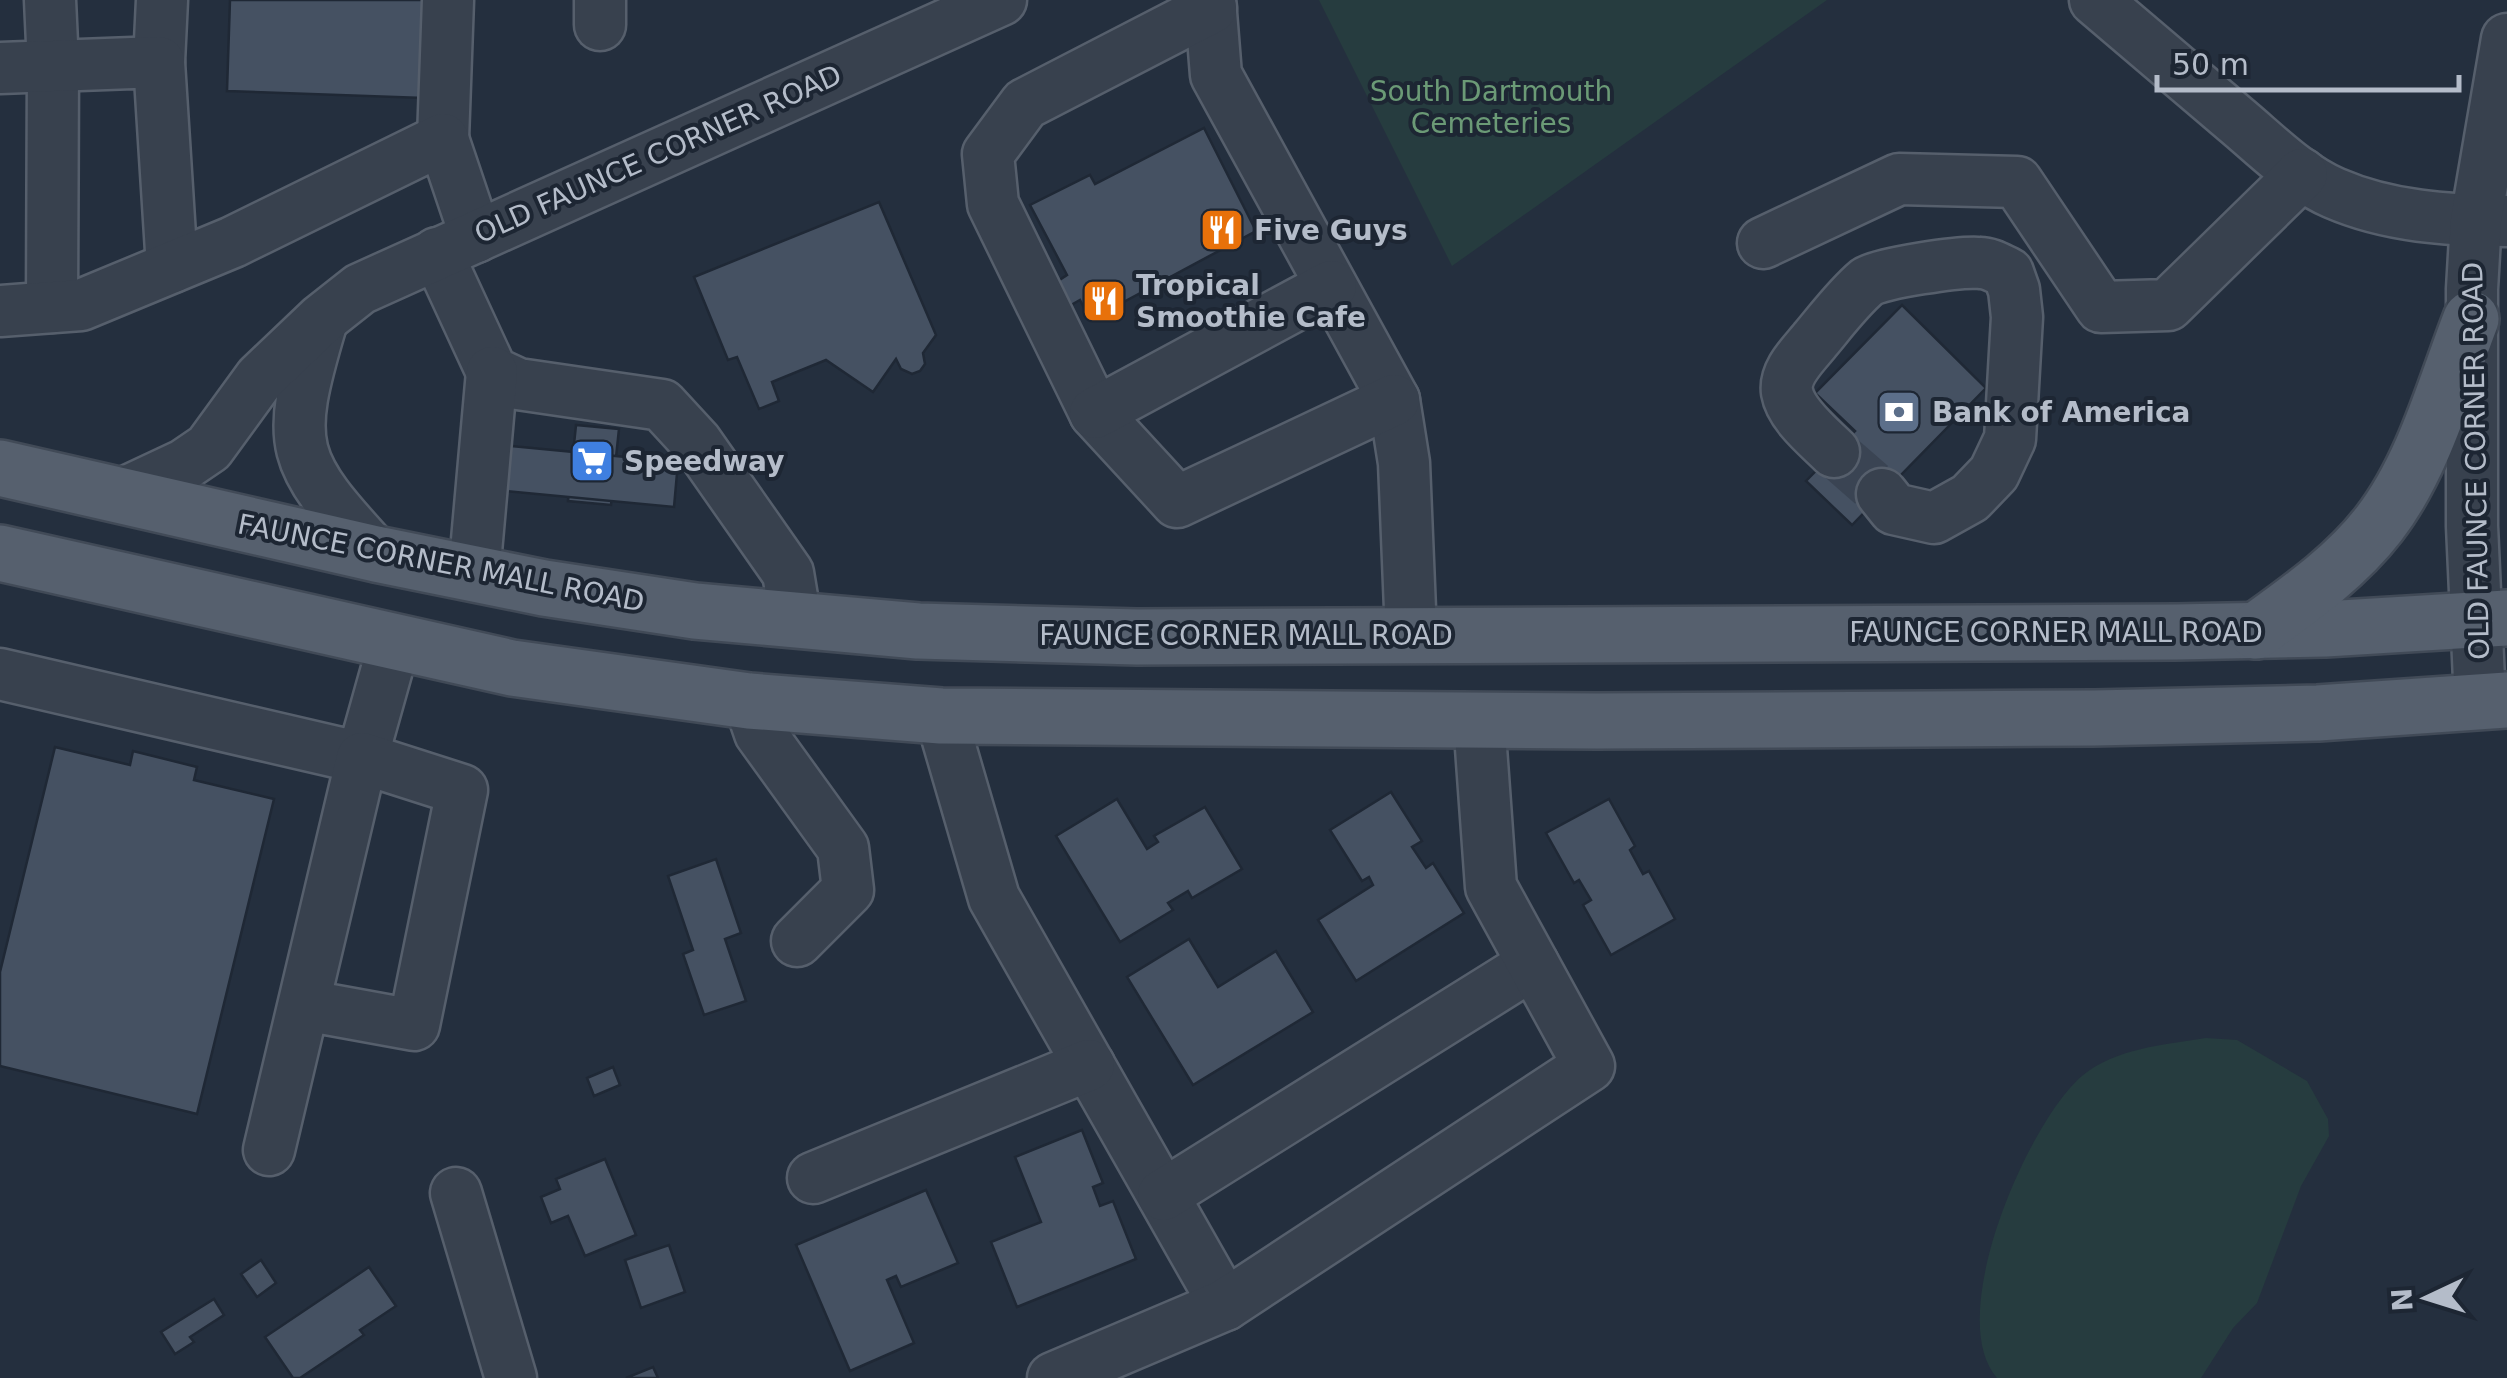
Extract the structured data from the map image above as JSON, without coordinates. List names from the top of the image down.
{
  "streets": {
    "main road": ["FAUNCE CORNER MALL ROAD"],
    "street": ["OLD FAUNCE CORNER ROAD"]
  },
  "crossings": [
    ["OLD FAUNCE CORNER ROAD", "FAUNCE CORNER MALL ROAD"]
  ],
  "parks": ["South Dartmouth Cemeteries"],
  "places": {
    "restaurant": ["Five Guys", "Tropical Smoothie Cafe"],
    "bank": ["Bank of America"],
    "supermarket": ["Speedway"]
  },
  "scale_bar": "50 m",
  "north": "left"
}
